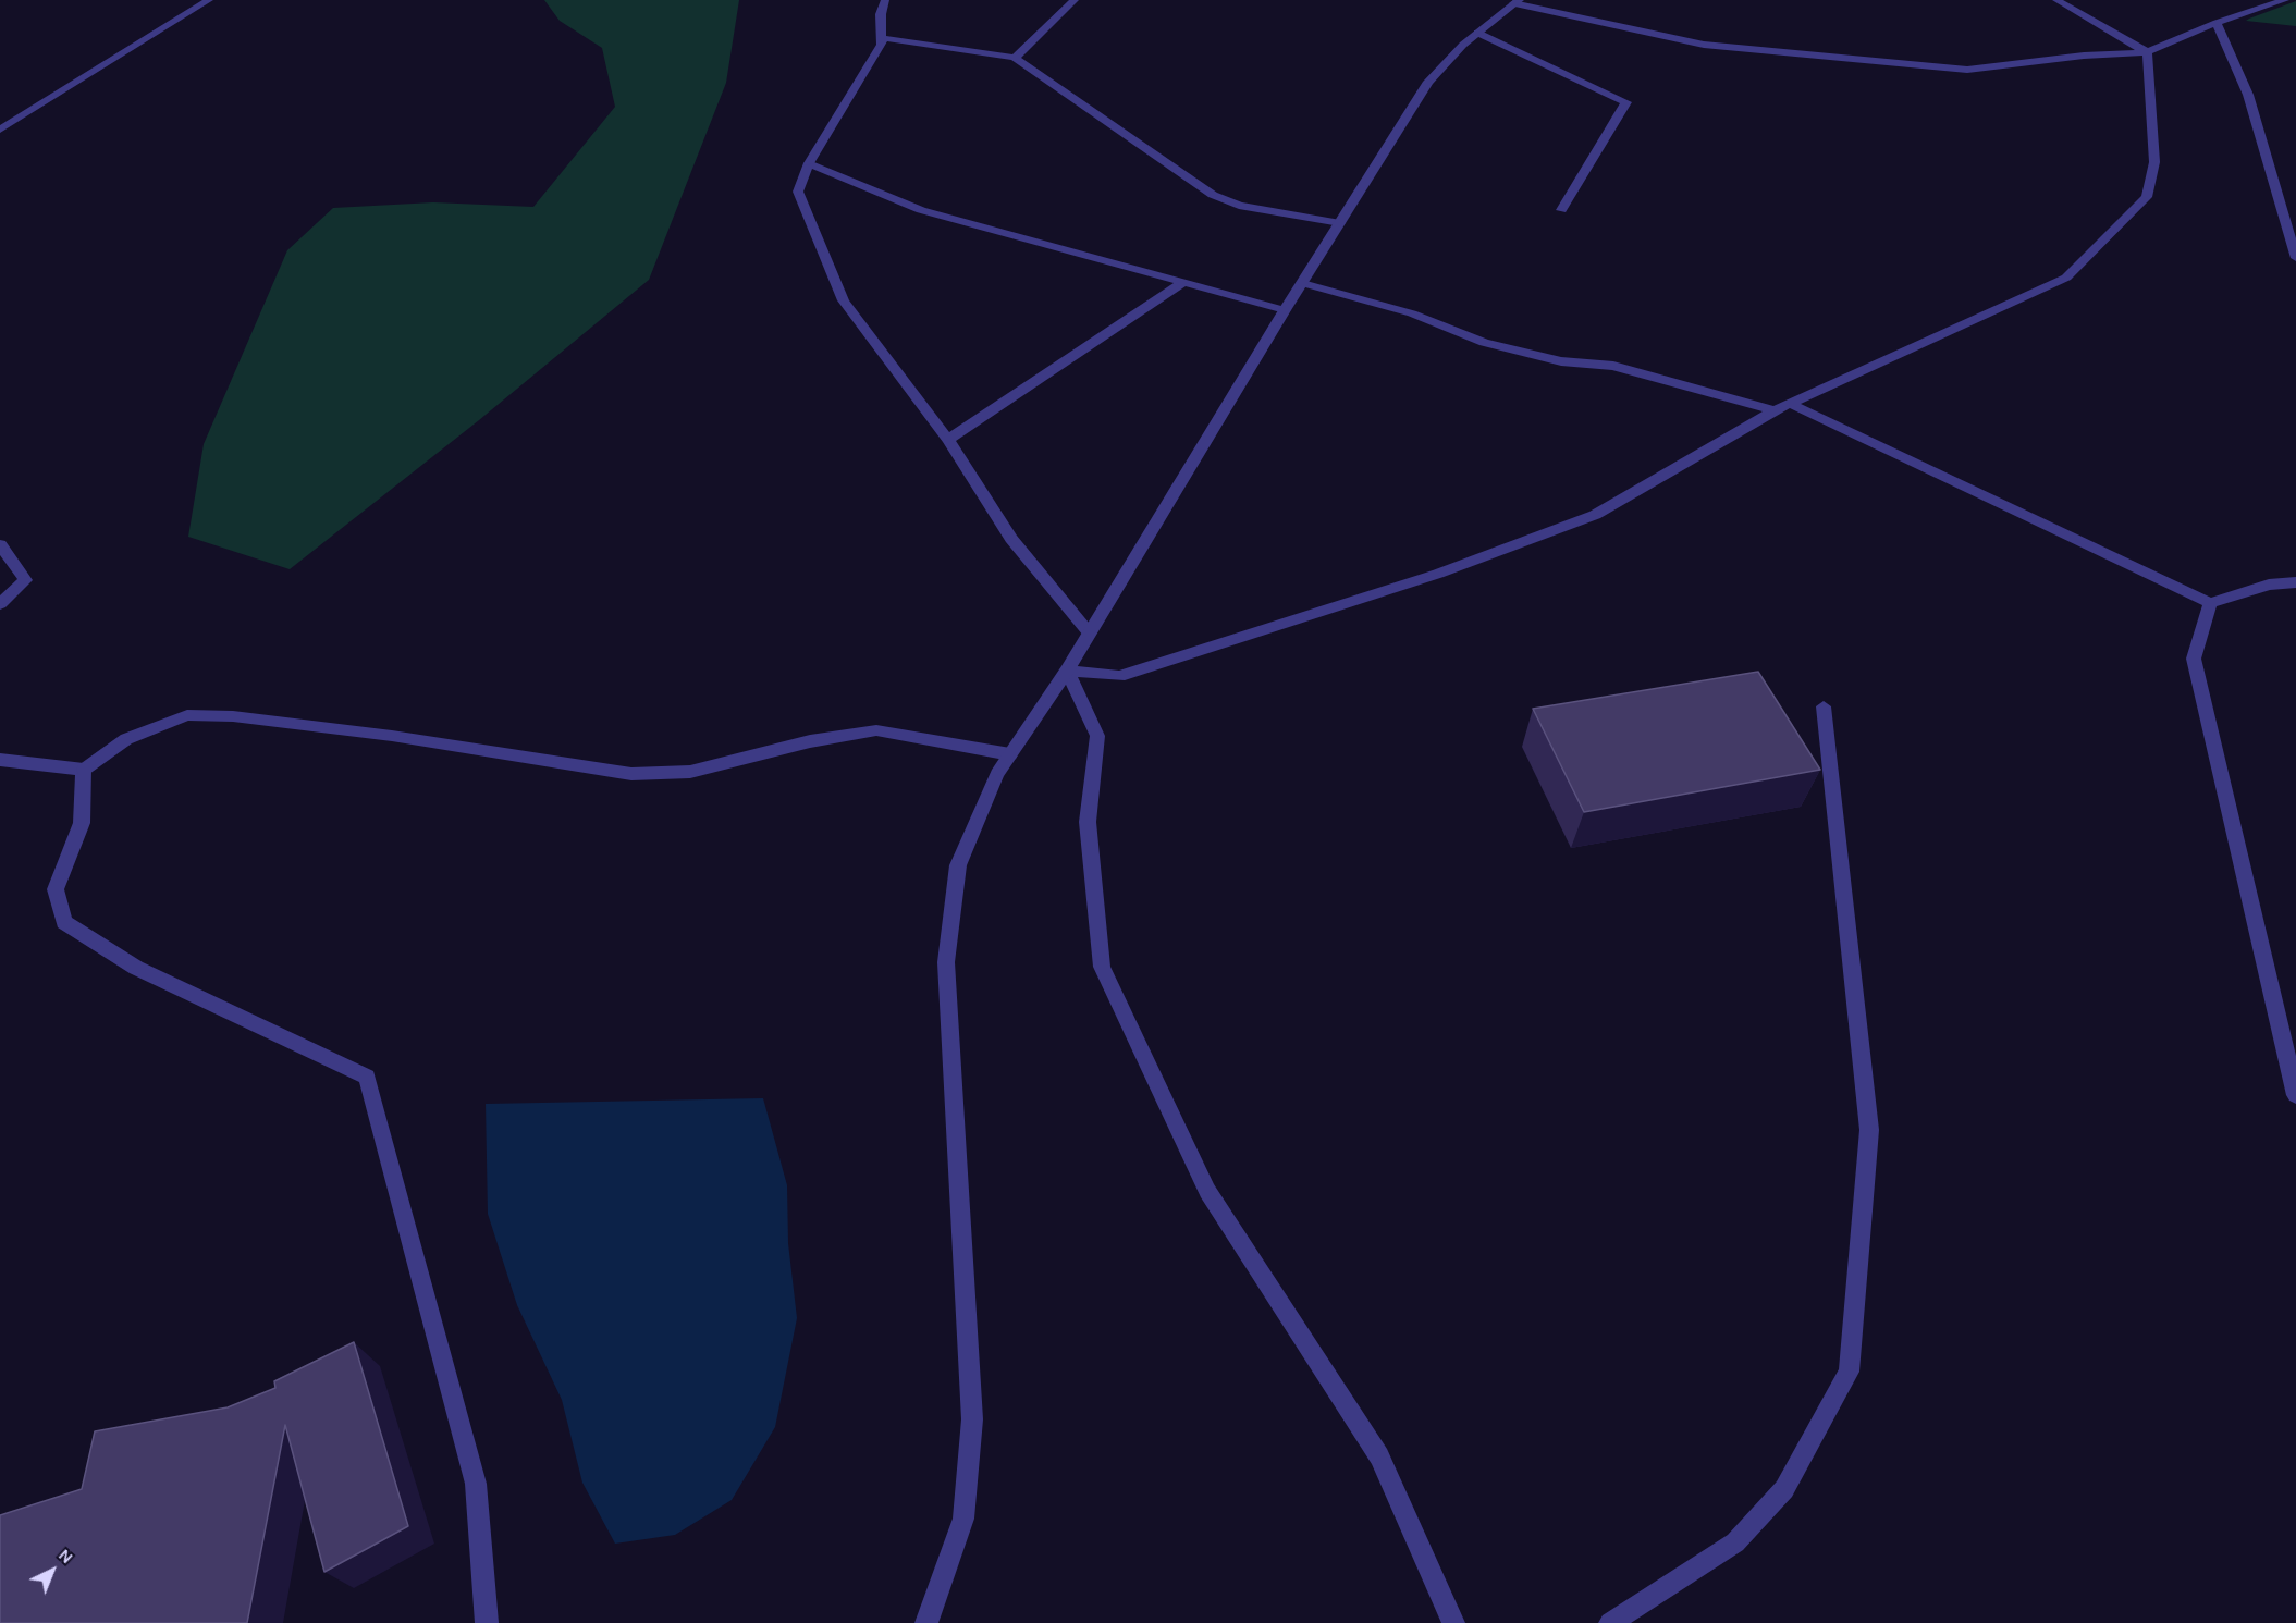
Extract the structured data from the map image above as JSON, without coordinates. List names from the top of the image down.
{
  "north": "top right"
}
